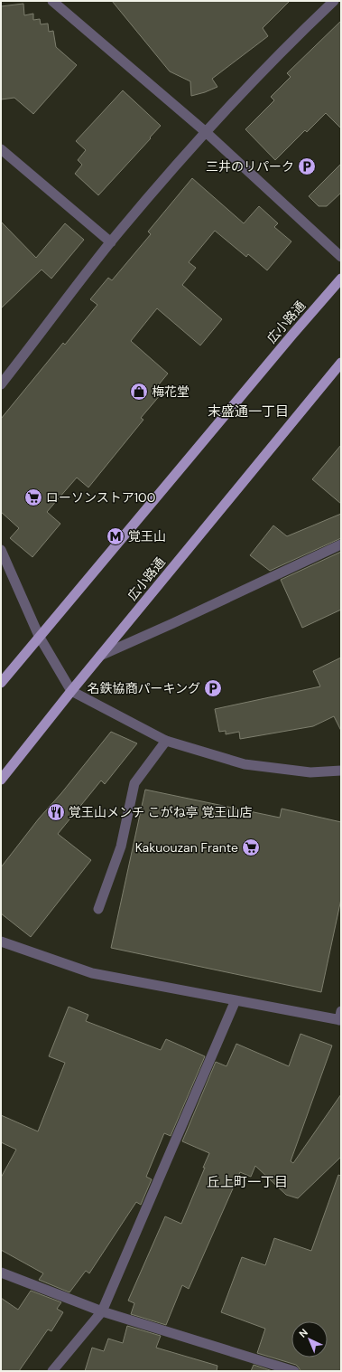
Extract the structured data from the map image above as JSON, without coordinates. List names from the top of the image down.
{
  "streets": {
    "main road": ["広小路通"]
  },
  "districts": ["末盛通一丁目", "丘上町一丁目"],
  "places": {
    "parking": ["三井のリパーク", "名鉄協商パーキング"],
    "shop": ["梅花堂"],
    "supermarket": ["ローソンストア100", "Kakuouzan Frante"],
    "metro station": ["覚王山"],
    "restaurant": ["覚王山メンチ こがね亭 覚王山店"]
  },
  "north": "top left"
}
